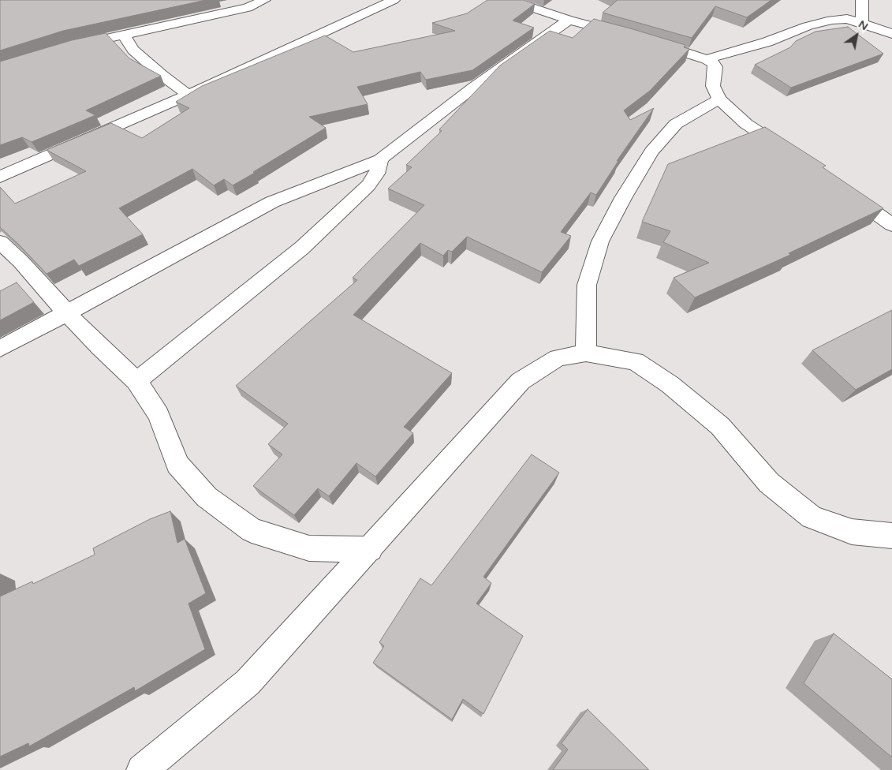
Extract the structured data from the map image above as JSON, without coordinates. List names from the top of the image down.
{
  "north": "top right"
}
